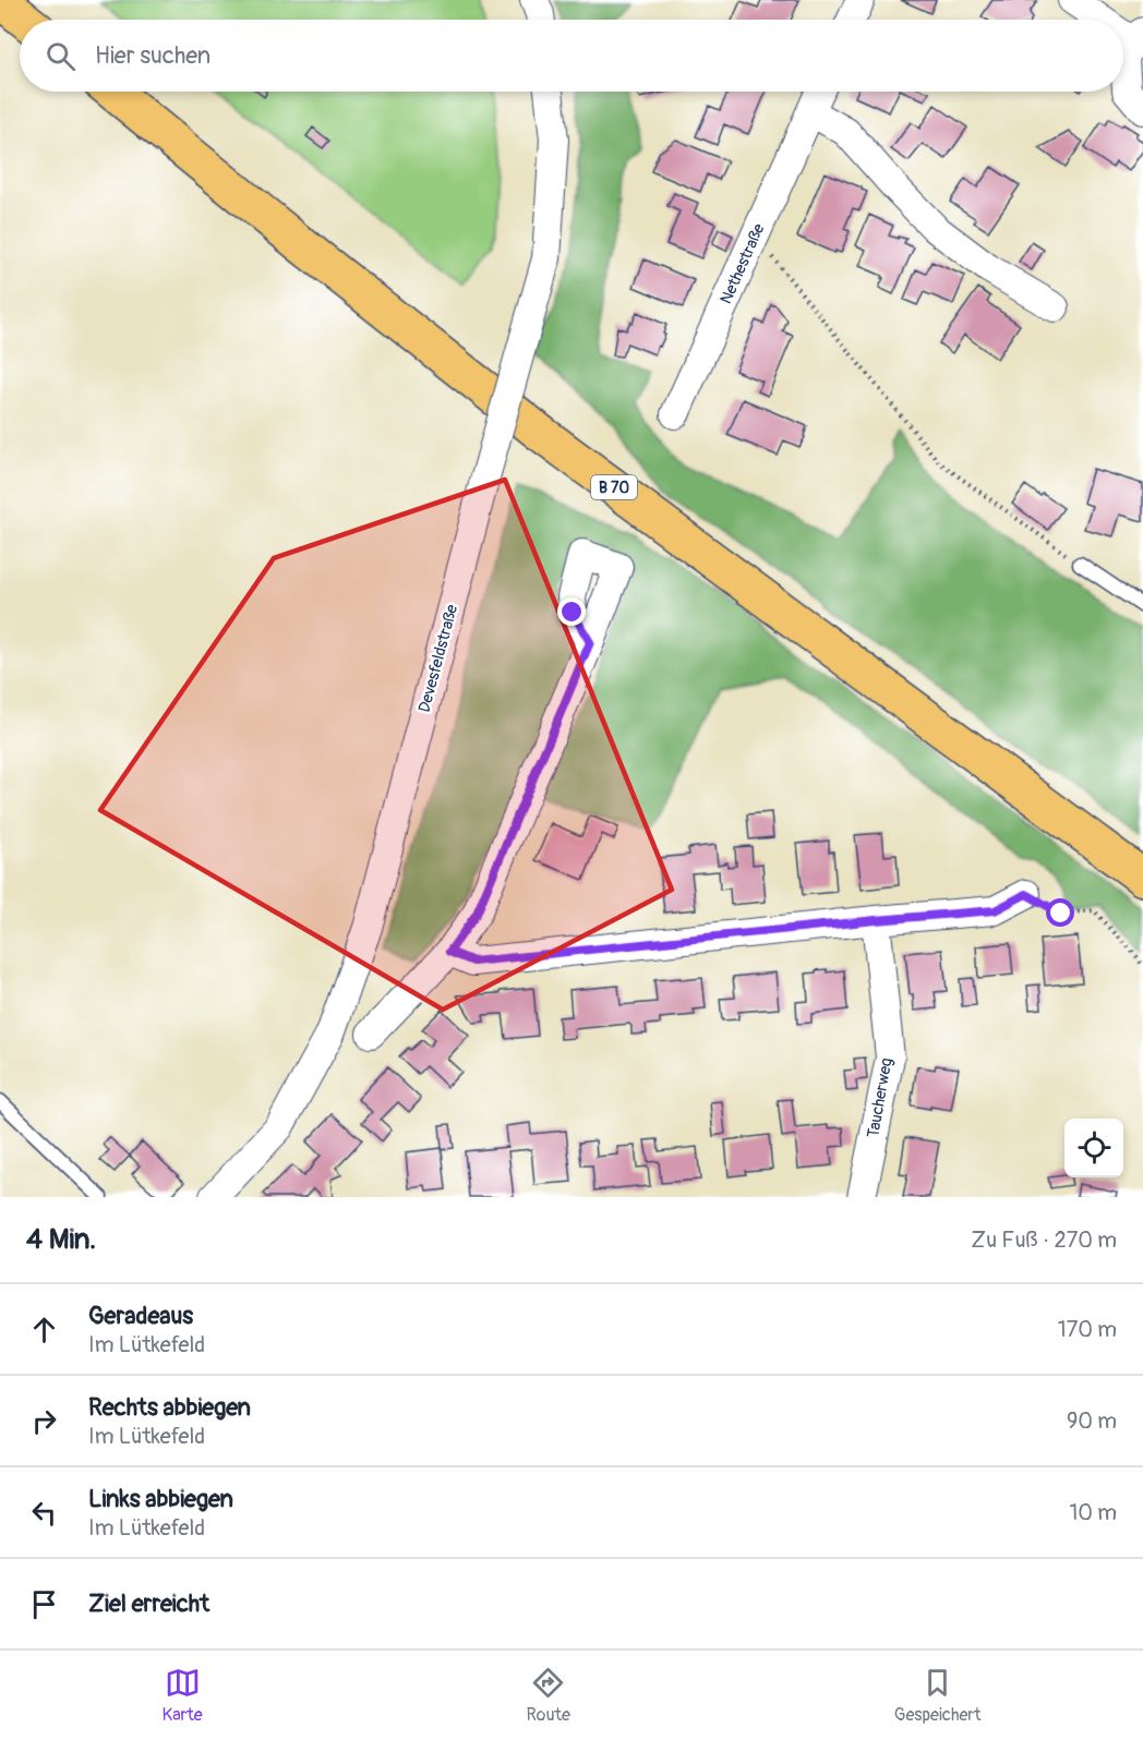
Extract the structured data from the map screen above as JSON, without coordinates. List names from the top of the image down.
{
  "streets": {
    "highway": ["B 70"],
    "street": ["Nethestraße", "Devesfeldstraße", "Taucherweg"]
  },
  "page": {
    "search": "Hier suchen",
    "heading": ["4 Min.", "Zu Fuß · 270 m"],
    "list": [
      ["Geradeaus", "Im Lütkefeld", "170 m"],
      ["Rechts abbiegen", "Im Lütkefeld", "90 m"],
      ["Links abbiegen", "Im Lütkefeld", "10 m"],
      "Ziel erreicht"
    ],
    "nav": ["Karte", "Route", "Gespeichert"]
  }
}
